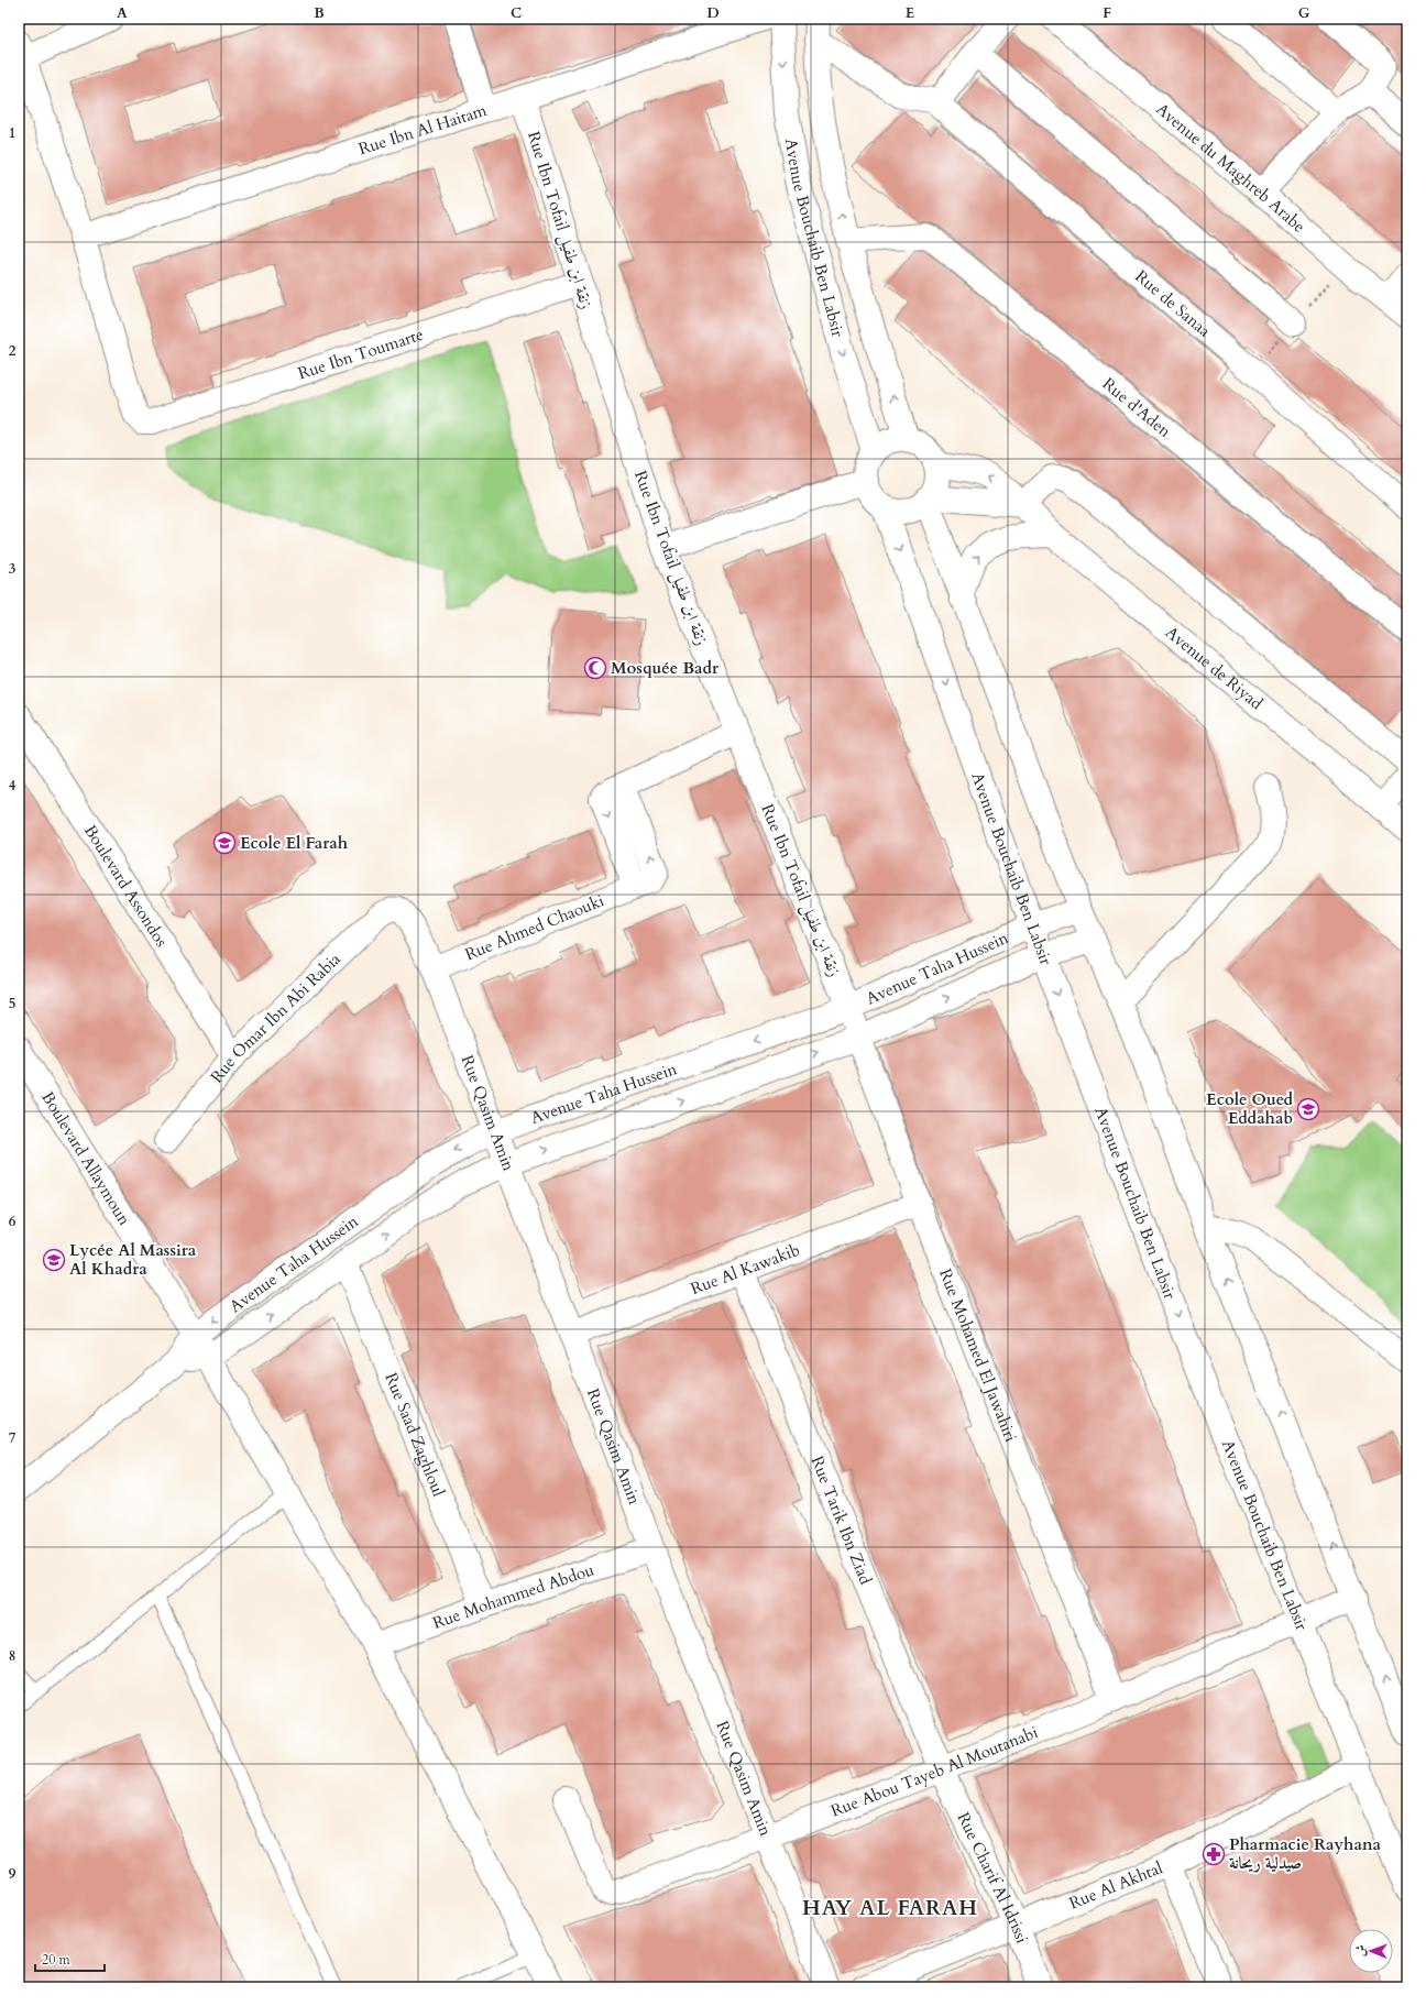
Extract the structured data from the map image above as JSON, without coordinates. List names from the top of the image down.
{
  "streets": {
    "street": [
      "Rue Ibn Al Haitam",
      "Avenue du Maghreb Arabe",
      "Rue Ibn Tofail زنقة ابن طفيل",
      "Avenue Bouchaib Ben Labsir",
      "Rue de Sanaa",
      "Rue Ibn Toumarte",
      "Rue d'Aden",
      "Avenue de Riyad",
      "Boulevard Assondos",
      "Rue Ahmed Chaouki",
      "Avenue Taha Hussein",
      "Rue Omar Ibn Abi Rabia",
      "Rue Qasim Amin",
      "Boulevard Allaymoun",
      "Rue Al Kawakib",
      "Rue Mohamed El Jawahiri",
      "Rue Saad Zaghloul",
      "Rue Tarik Ibn Ziad",
      "Rue Mohammed Abdou",
      "Rue Abou Tayeb Al Moutanabi",
      "Rue Charif Al Idrissi",
      "Rue Al Akhtal"
    ]
  },
  "crossings": [
    ["Rue Ibn Al Haitam", "Rue Ibn Tofail زنقة ابن طفيل"],
    ["Rue Ibn Al Haitam", "Rue Ibn Toumarte"],
    ["Rue Ibn Tofail زنقة ابن طفيل", "Rue Ibn Toumarte"],
    ["Rue Ibn Tofail زنقة ابن طفيل", "Rue Ahmed Chaouki"],
    ["Rue Ibn Tofail زنقة ابن طفيل", "Avenue Taha Hussein"],
    ["Rue Ibn Tofail زنقة ابن طفيل", "Rue Mohamed El Jawahiri"],
    ["Avenue Bouchaib Ben Labsir", "Rue d'Aden"],
    ["Avenue Bouchaib Ben Labsir", "Avenue de Riyad"],
    ["Avenue Bouchaib Ben Labsir", "Avenue Taha Hussein"],
    ["Avenue Bouchaib Ben Labsir", "Rue Abou Tayeb Al Moutanabi"],
    ["Avenue Bouchaib Ben Labsir", "Rue Al Akhtal"],
    ["Boulevard Assondos", "Rue Omar Ibn Abi Rabia"],
    ["Rue Ahmed Chaouki", "Rue Qasim Amin"],
    ["Avenue Taha Hussein", "Rue Qasim Amin"],
    ["Avenue Taha Hussein", "Boulevard Allaymoun"],
    ["Avenue Taha Hussein", "Rue Mohamed El Jawahiri"],
    ["Avenue Taha Hussein", "Rue Saad Zaghloul"],
    ["Rue Omar Ibn Abi Rabia", "Rue Qasim Amin"],
    ["Rue Qasim Amin", "Rue Al Kawakib"],
    ["Rue Qasim Amin", "Rue Mohammed Abdou"],
    ["Rue Qasim Amin", "Rue Abou Tayeb Al Moutanabi"],
    ["Boulevard Allaymoun", "Rue Mohammed Abdou"],
    ["Rue Al Kawakib", "Rue Mohamed El Jawahiri"],
    ["Rue Al Kawakib", "Rue Tarik Ibn Ziad"],
    ["Rue Mohamed El Jawahiri", "Rue Abou Tayeb Al Moutanabi"],
    ["Rue Saad Zaghloul", "Rue Mohammed Abdou"],
    ["Rue Tarik Ibn Ziad", "Rue Abou Tayeb Al Moutanabi"],
    ["Rue Tarik Ibn Ziad", "Rue Charif Al Idrissi"],
    ["Rue Abou Tayeb Al Moutanabi", "Rue Charif Al Idrissi"],
    ["Rue Charif Al Idrissi", "Rue Al Akhtal"]
  ],
  "districts": ["HAY AL FARAH"],
  "places": {
    "mosque": ["Mosquée Badr"],
    "school or university": ["Ecole El Farah", "Ecole Oued Eddahab", "Lycée Al Massira Al Khadra"],
    "pharmacy": ["Pharmacie Rayhana صيدلية ريحانة"]
  },
  "scale_bar": "20 m",
  "north": "left",
  "grid": {
    "columns": [
      "A",
      "B",
      "C",
      "D",
      "E",
      "F",
      "G"
    ],
    "rows": [
      "1",
      "2",
      "3",
      "4",
      "5",
      "6",
      "7",
      "8",
      "9"
    ]
  }
}
